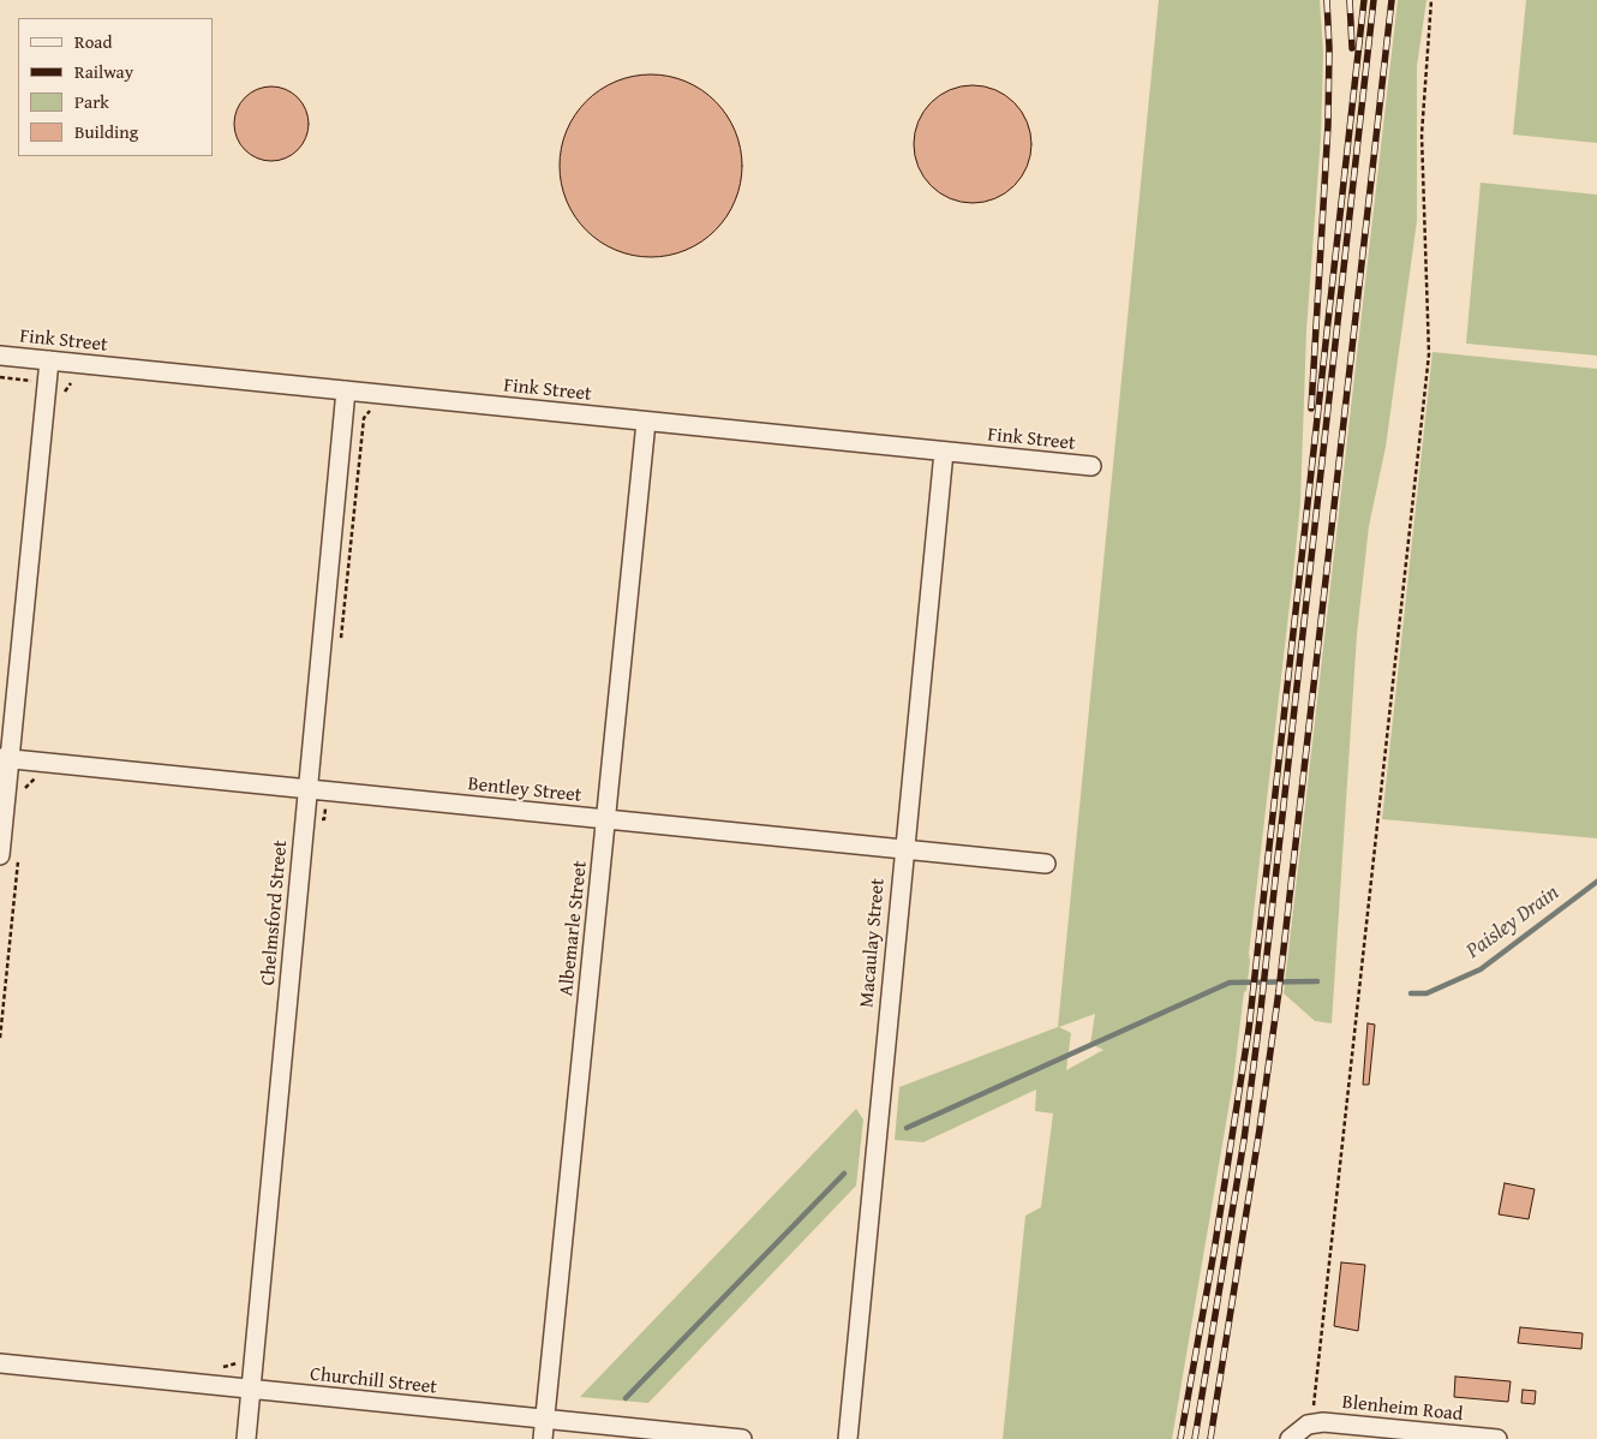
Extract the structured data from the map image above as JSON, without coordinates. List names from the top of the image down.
{
  "streets": {
    "street": [
      "Fink Street",
      "Bentley Street",
      "Chelmsford Street",
      "Albemarle Street",
      "Macaulay Street",
      "Churchill Street",
      "Blenheim Road"
    ]
  },
  "crossings": [
    ["Fink Street", "Chelmsford Street"],
    ["Fink Street", "Albemarle Street"],
    ["Fink Street", "Macaulay Street"],
    ["Bentley Street", "Chelmsford Street"],
    ["Bentley Street", "Albemarle Street"],
    ["Bentley Street", "Macaulay Street"],
    ["Chelmsford Street", "Churchill Street"],
    ["Albemarle Street", "Churchill Street"]
  ],
  "water": ["Paisley Drain"],
  "legend": [
    "Road",
    "Railway",
    "Park",
    "Building"
  ]
}
